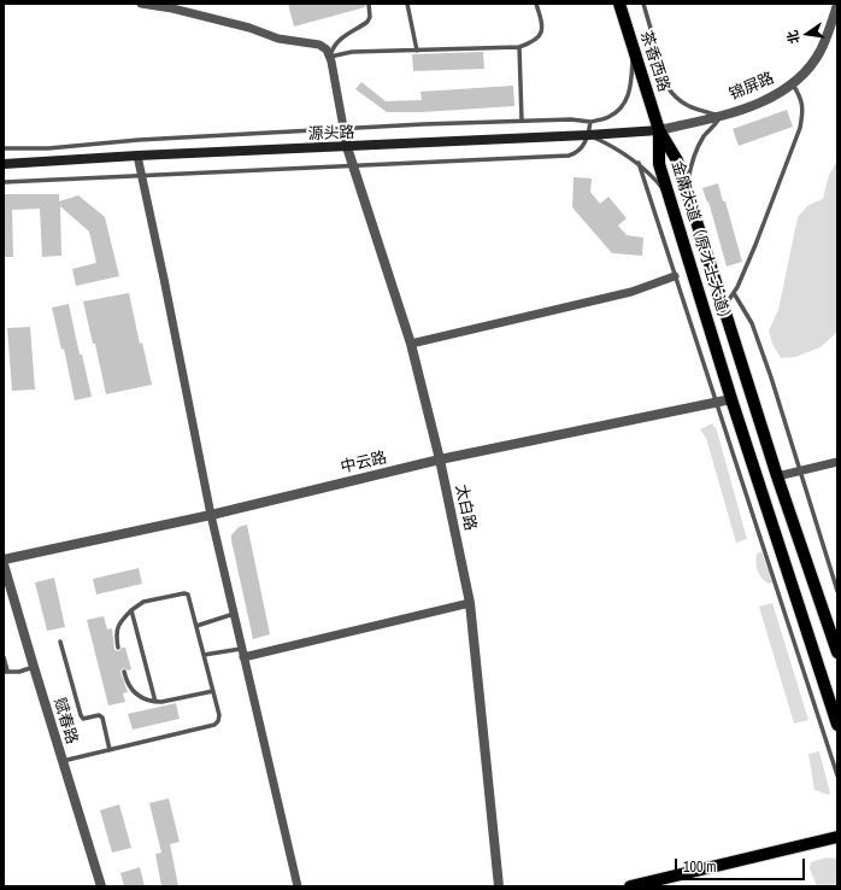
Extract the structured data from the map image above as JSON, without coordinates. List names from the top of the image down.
{
  "streets": {
    "main road": ["茶香西路", "源头路", "金庸大道（原才士大道）"],
    "street": [
      "锦屏路",
      "中云路",
      "太白路",
      "赋春路"
    ]
  },
  "crossings": [
    ["茶香西路", "锦屏路"],
    ["茶香西路", "源头路"],
    ["茶香西路", "金庸大道（原才士大道）"],
    ["锦屏路", "源头路"],
    ["锦屏路", "金庸大道（原才士大道）"],
    ["源头路", "金庸大道（原才士大道）"],
    ["源头路", "太白路"],
    ["金庸大道（原才士大道）", "中云路"],
    ["中云路", "太白路"]
  ],
  "scale_bar": "100 m",
  "north": "left"
}
